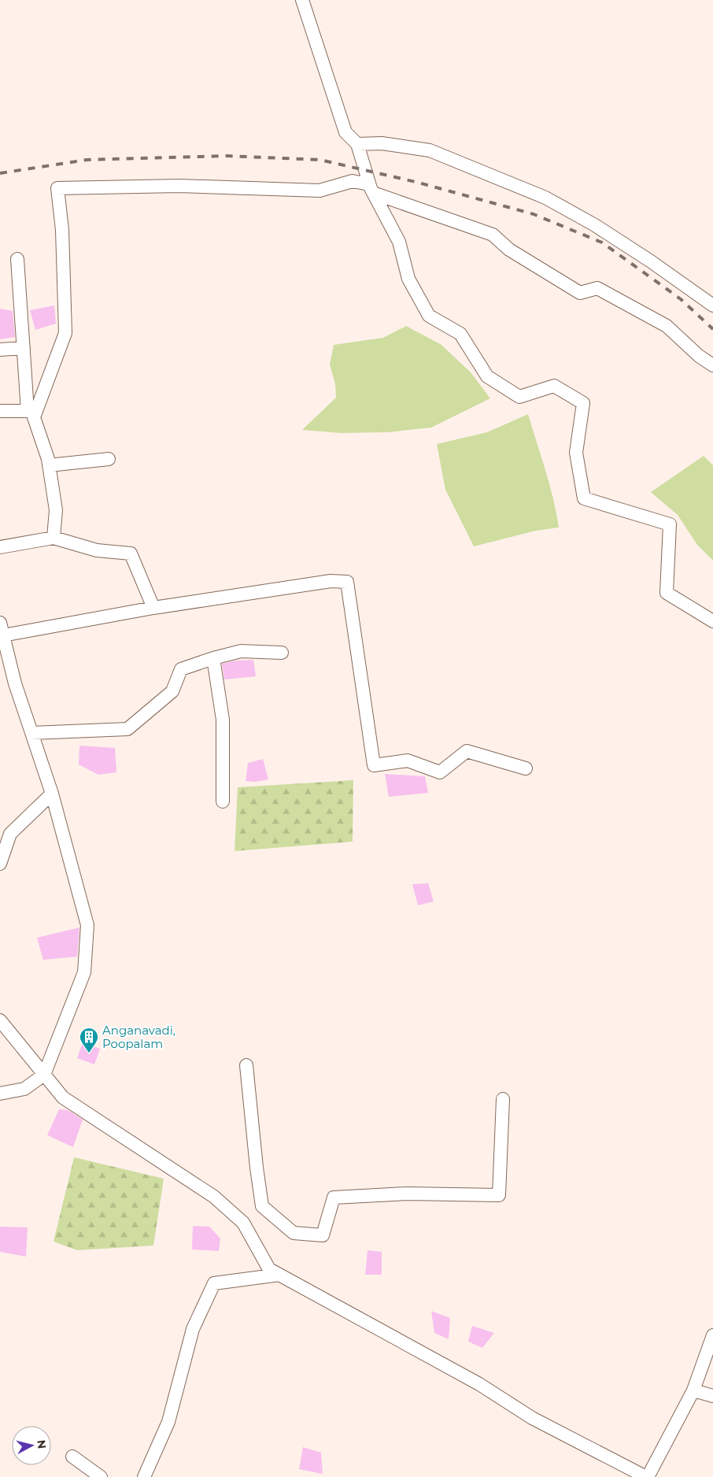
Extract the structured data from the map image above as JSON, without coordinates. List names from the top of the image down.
{
  "places": {
    "building": ["Anganavadi, Poopalam"]
  },
  "north": "right"
}
